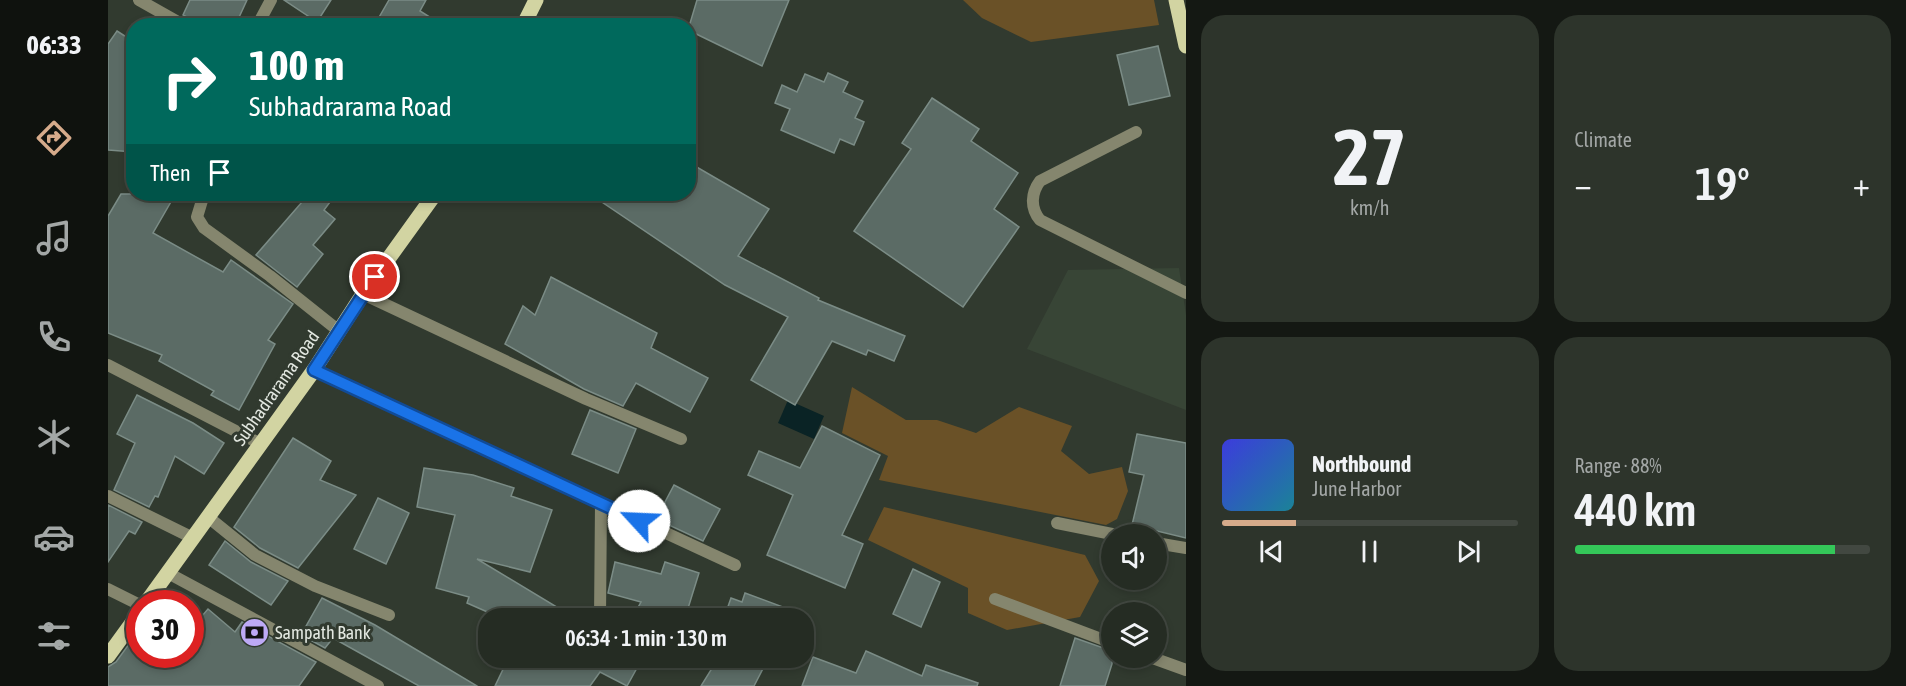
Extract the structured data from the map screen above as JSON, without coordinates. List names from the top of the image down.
{
  "streets": {
    "main road": ["Subhadrarama Road"]
  },
  "places": {
    "bank": ["Sampath Bank"]
  },
  "page": {
    "tabs": "06:33",
    "tile": [
      ["27", "km/h"],
      "Climate",
      ["Range · 88%", "440 km"]
    ],
    "turn": ["100 m", "Subhadrarama Road"],
    "then": "Then",
    "heat": ["−", "19°", "+"],
    "song": ["Northbound", "June Harbor"],
    "limit": "30",
    "trip": "06:34 · 1 min · 130 m"
  }
}
